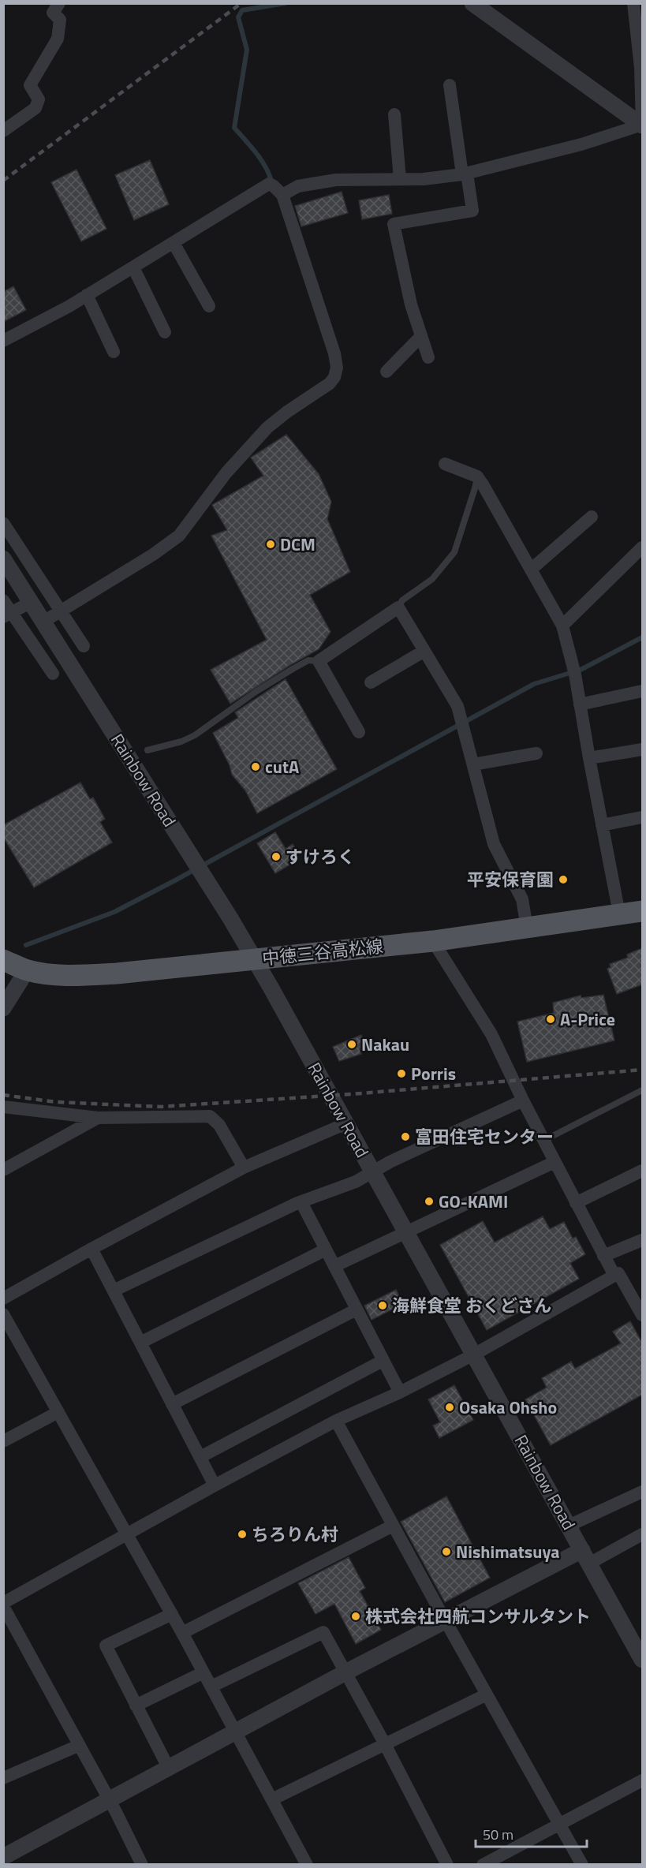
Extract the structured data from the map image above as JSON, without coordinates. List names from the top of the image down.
{
  "streets": {
    "main road": ["中徳三谷高松線"],
    "street": ["Rainbow Road"]
  },
  "crossings": [
    ["Rainbow Road", "中徳三谷高松線"]
  ],
  "places": [
    "DCM",
    "cutA",
    "すけろく",
    "平安保育園",
    "A-Price",
    "Nakau",
    "Porris",
    "富田住宅センター",
    "GO-KAMI",
    "海鮮食堂 おくどさん",
    "Osaka Ohsho",
    "ちろりん村",
    "Nishimatsuya",
    "株式会社四航コンサルタント"
  ],
  "scale_bar": "50 m"
}
